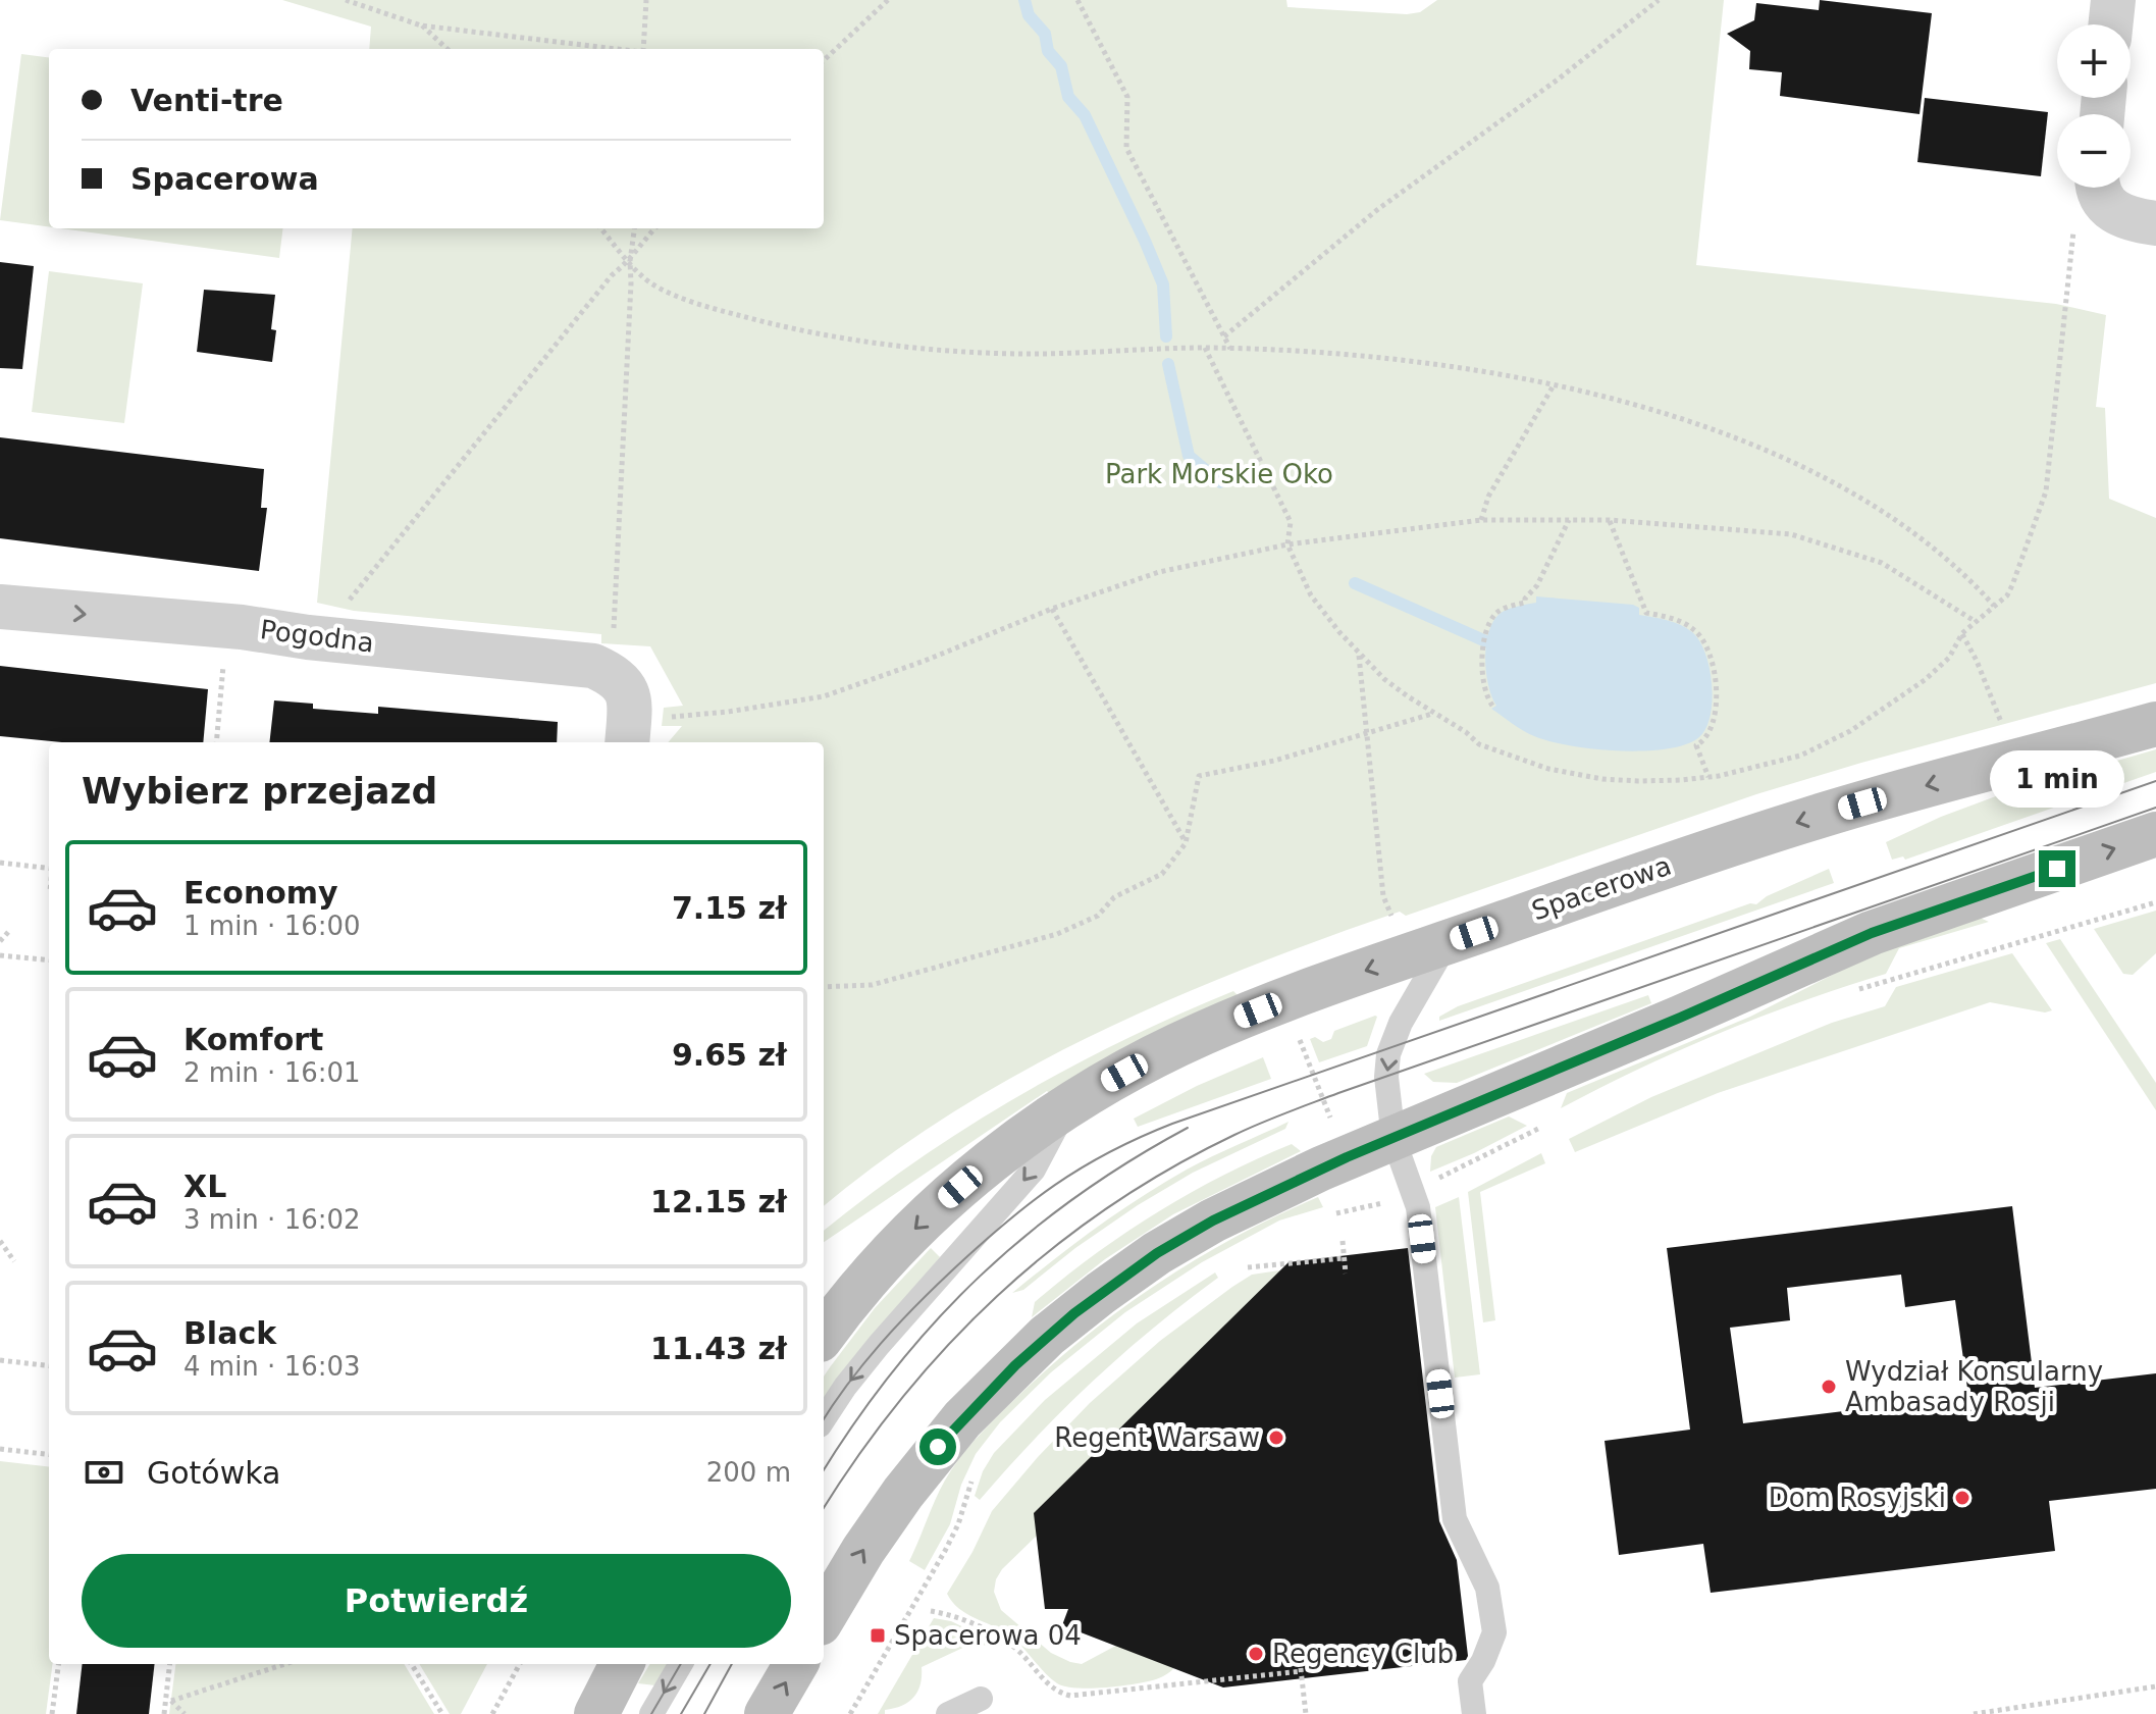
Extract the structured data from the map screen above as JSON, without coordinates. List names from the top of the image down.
{
  "streets": {
    "main road": ["Spacerowa"],
    "street": ["Pogodna"]
  },
  "parks": ["Park Morskie Oko"],
  "places": {
    "other": [
      "Wydział Konsularny Ambasady Rosji",
      "Regent Warsaw",
      "Dom Rosyjski",
      "Regency Club"
    ],
    "transit": ["Spacerowa 04"]
  },
  "page": {
    "map_buttons": ["+", "−"],
    "banner": ["Venti-tre", "Spacerowa"],
    "heading": "Wybierz przejazd",
    "bubble": "1 min",
    "list": [
      {
        "name": "Economy",
        "note": "1 min · 16:00",
        "value": "7.15 zł"
      },
      {
        "name": "Komfort",
        "note": "2 min · 16:01",
        "value": "9.65 zł"
      },
      {
        "name": "XL",
        "note": "3 min · 16:02",
        "value": "12.15 zł"
      },
      {
        "name": "Black",
        "note": "4 min · 16:03",
        "value": "11.43 zł"
      }
    ],
    "pay": ["Gotówka", "200 m"],
    "buttons": "Potwierdź"
  }
}
